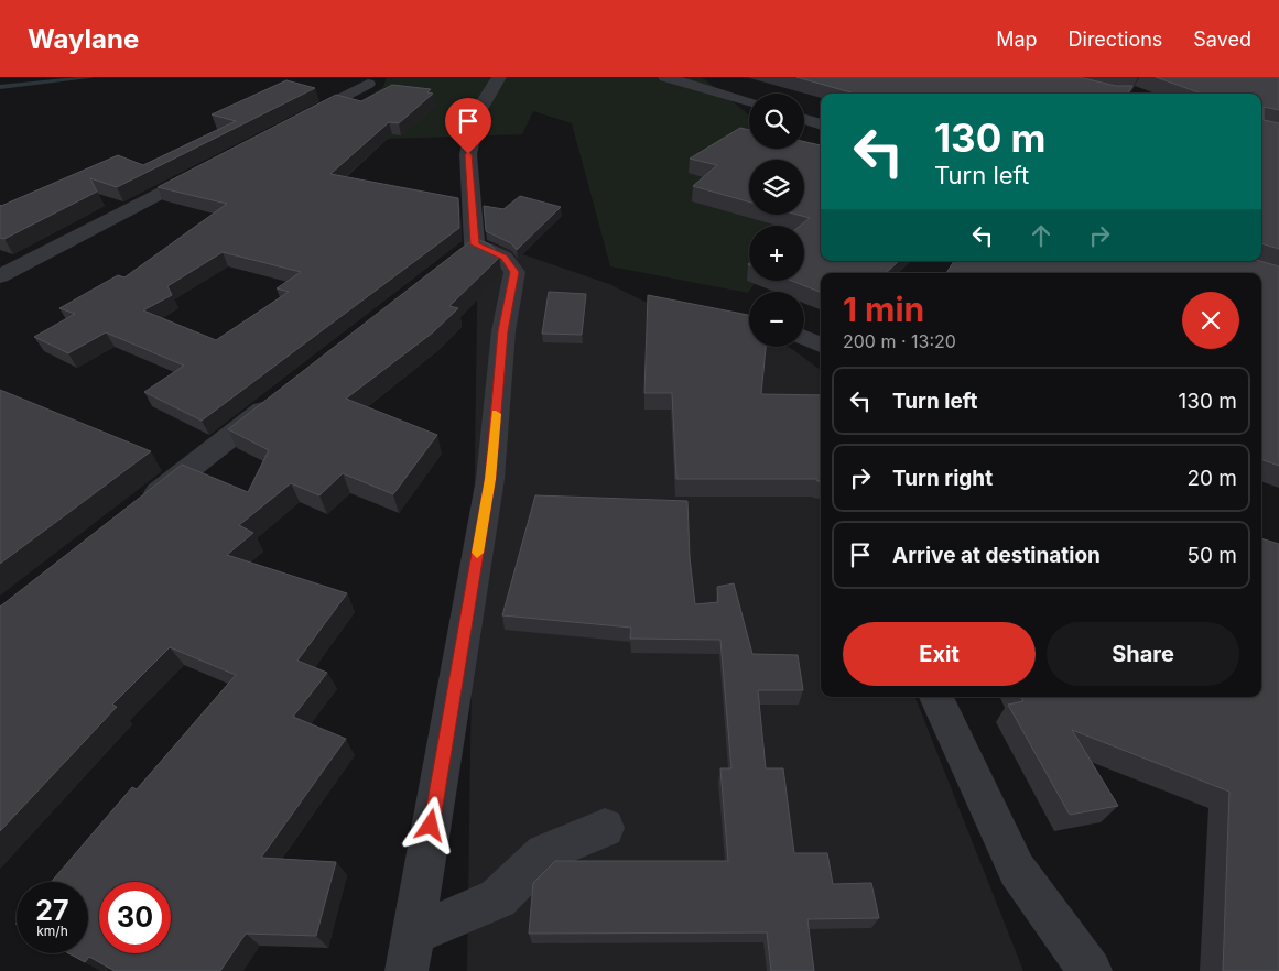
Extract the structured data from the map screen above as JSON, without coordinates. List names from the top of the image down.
{
  "page": {
    "header": "Waylane",
    "nav": ["Map", "Directions", "Saved"],
    "map_buttons": ["+", "−"],
    "turn": ["130 m", "Turn left"],
    "heading": ["1 min", "200 m · 13:20"],
    "list": [
      {
        "name": "Turn left",
        "value": "130 m"
      },
      {
        "name": "Turn right",
        "value": "20 m"
      },
      {
        "name": "Arrive at destination",
        "value": "50 m"
      }
    ],
    "buttons": ["Exit", "Share"],
    "speed": "27 km/h",
    "limit": "30"
  }
}
